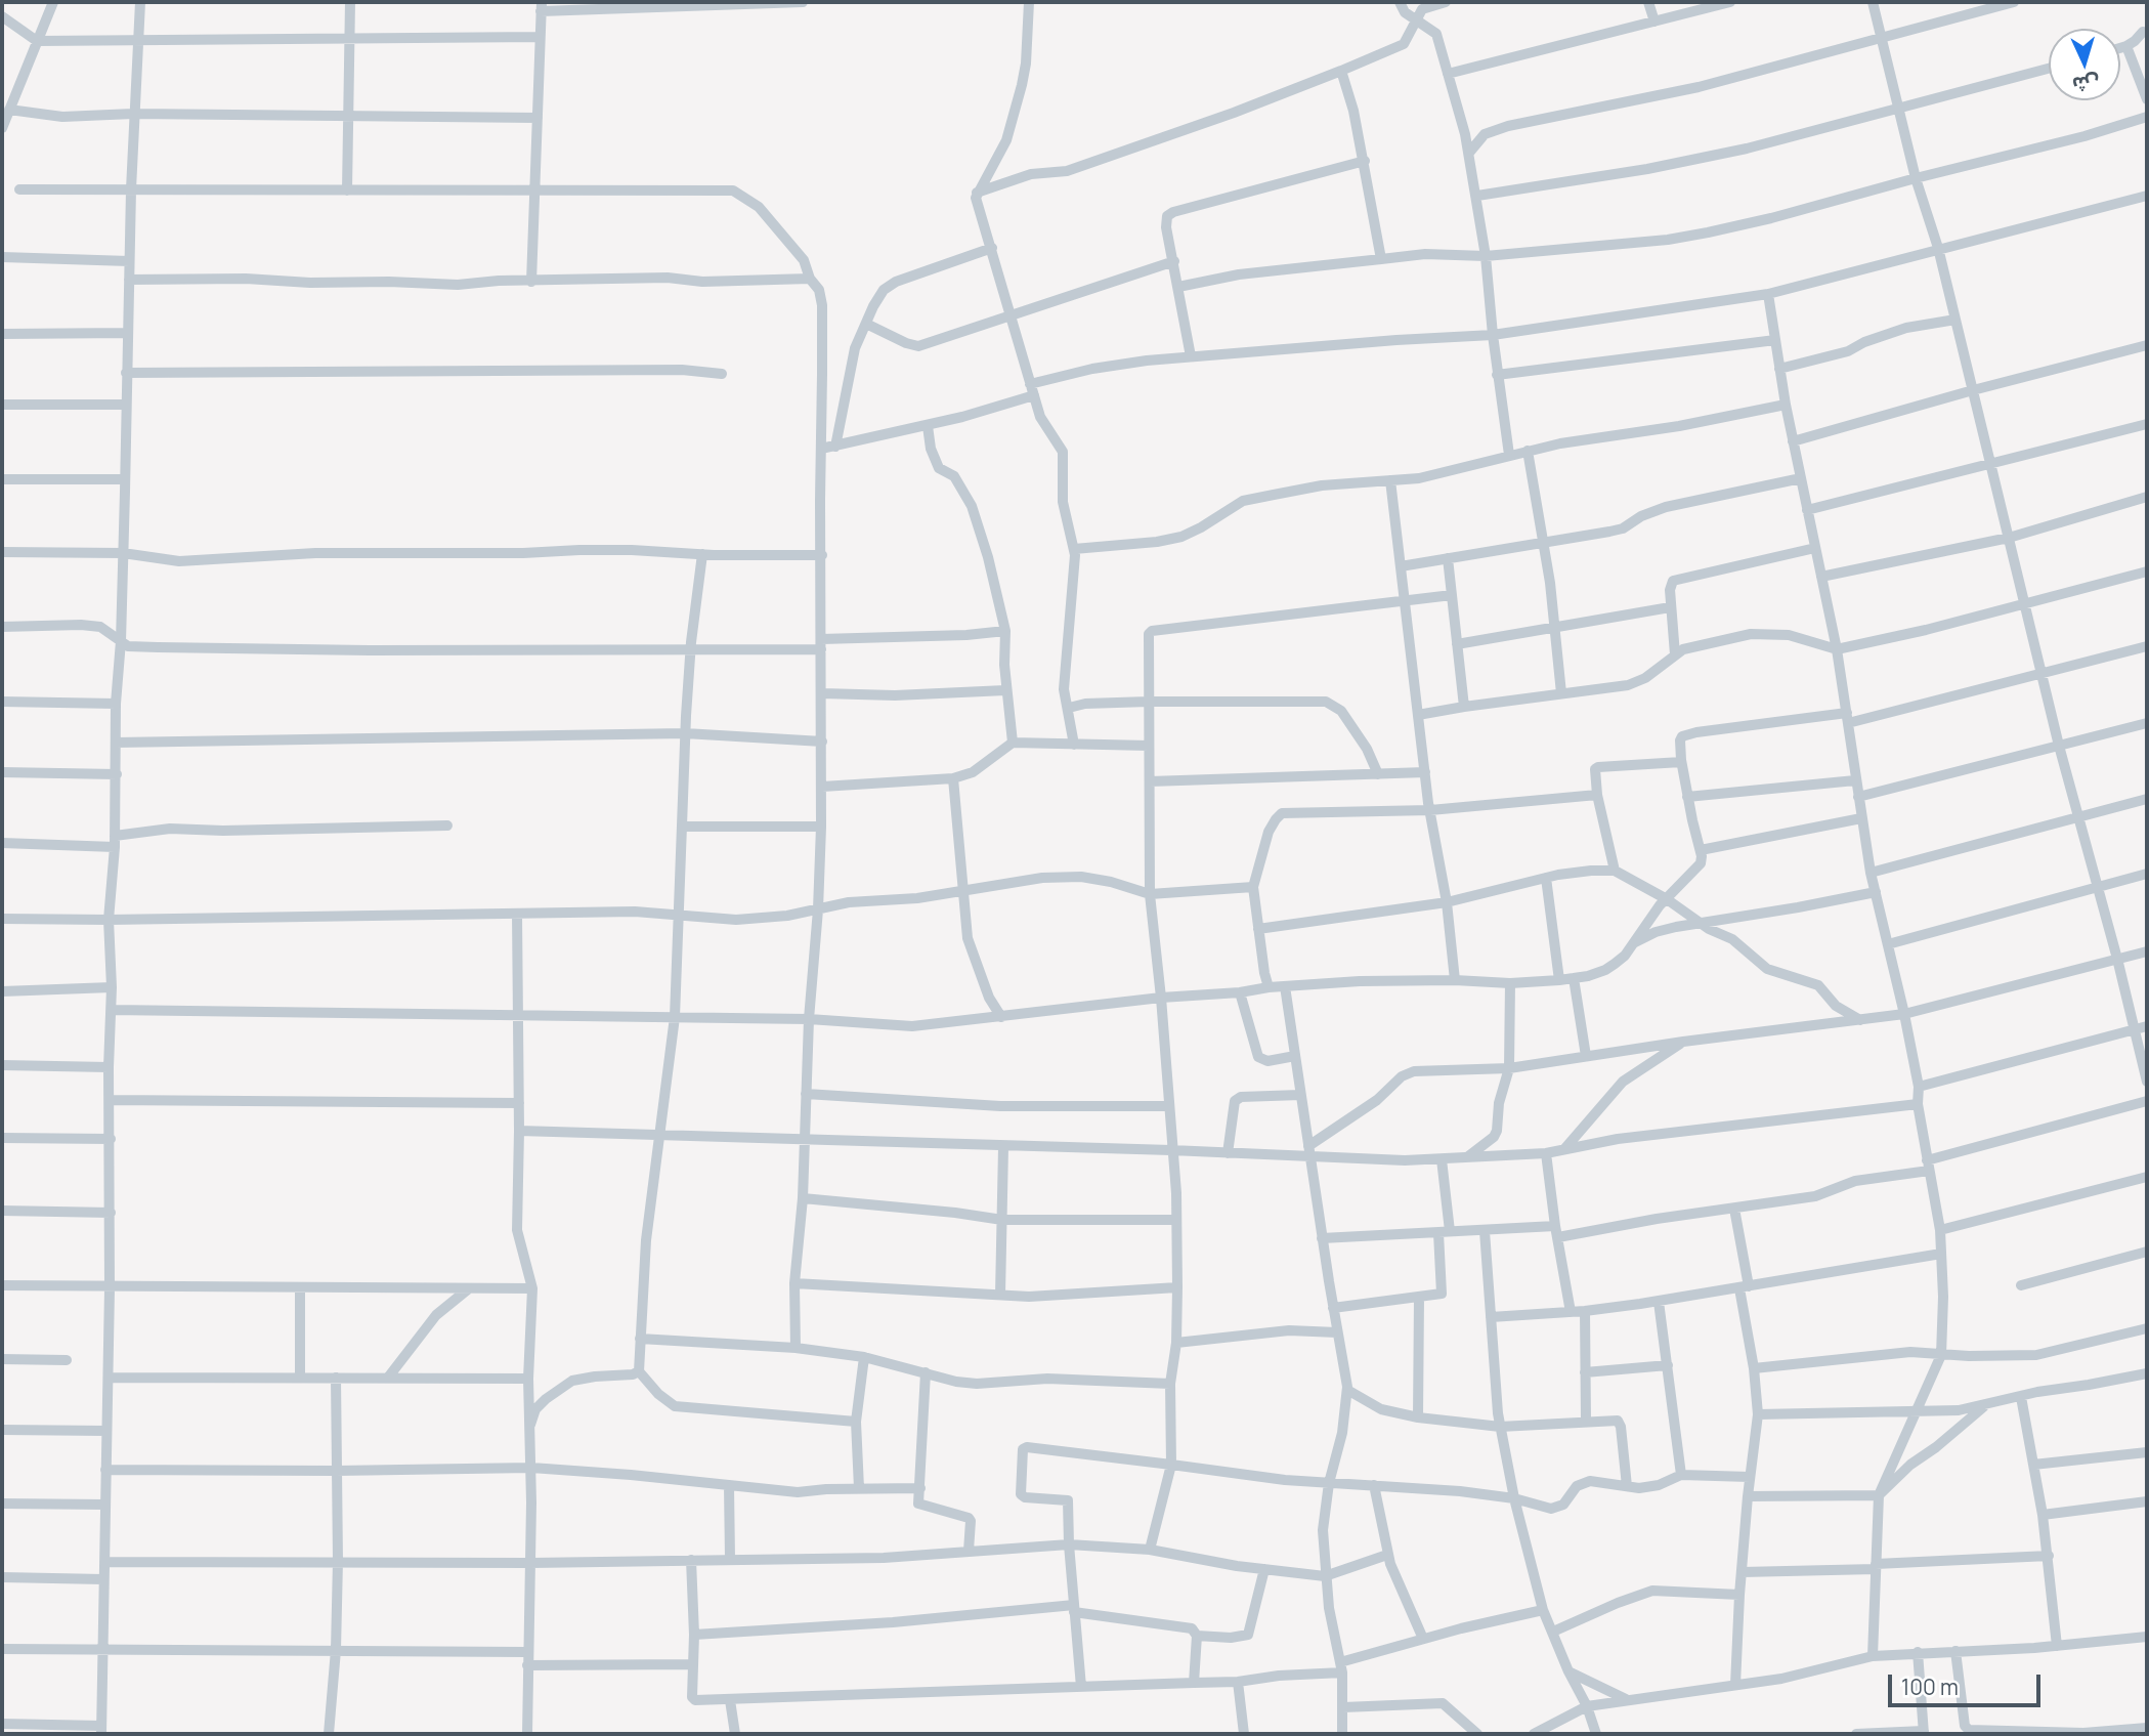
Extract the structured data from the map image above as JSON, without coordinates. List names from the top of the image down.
{
  "scale_bar": "100 m",
  "north": "bottom"
}
